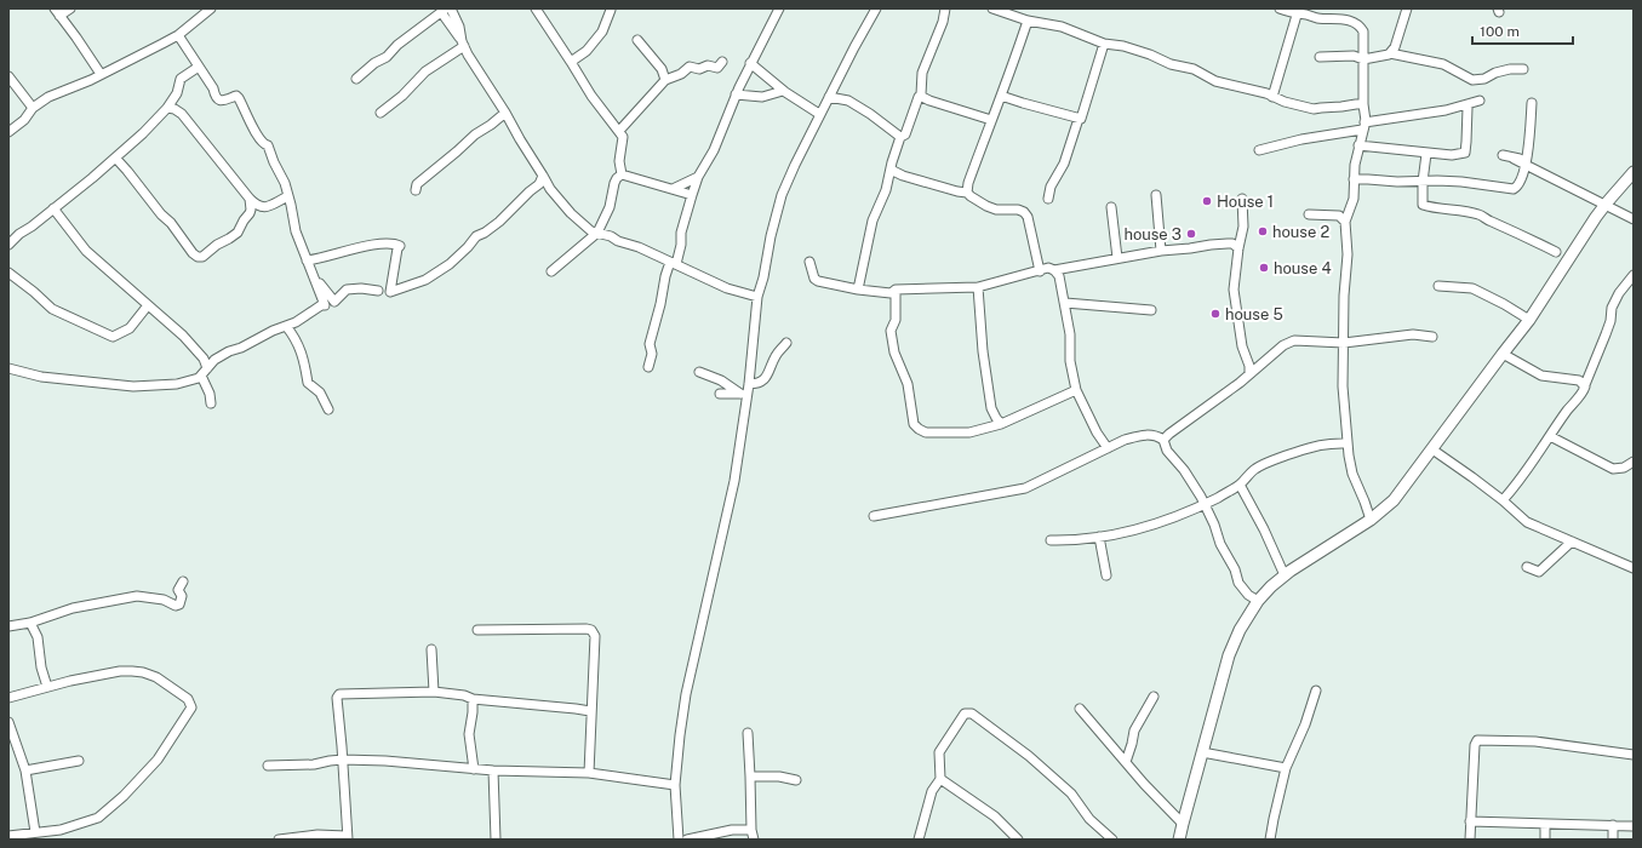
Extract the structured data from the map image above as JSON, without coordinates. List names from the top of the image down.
{
  "places": [
    "House 1",
    "house 2",
    "house 3",
    "house 4",
    "house 5"
  ],
  "scale_bar": "100 m"
}
